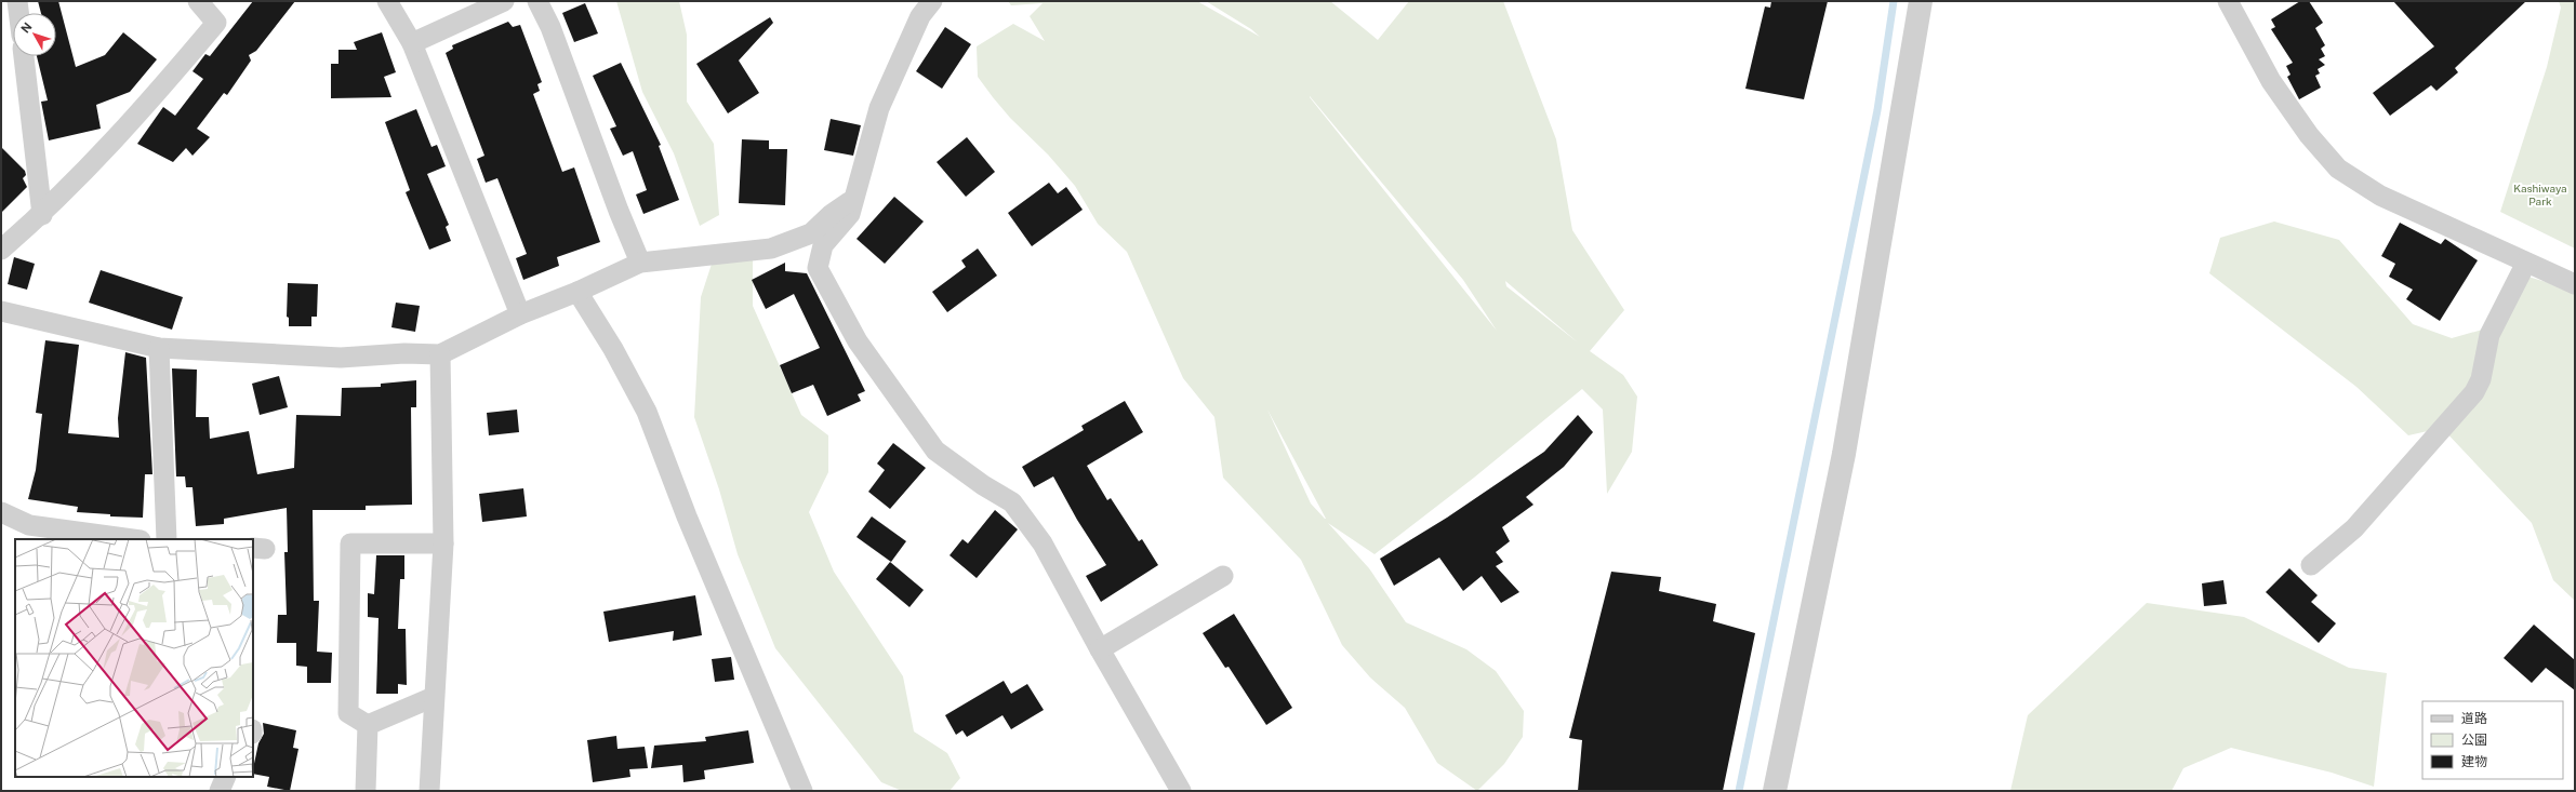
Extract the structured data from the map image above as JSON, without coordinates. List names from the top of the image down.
{
  "parks": ["Kashiwaya Park"],
  "legend": ["道路", "公園", "建物"],
  "north": "top left"
}
